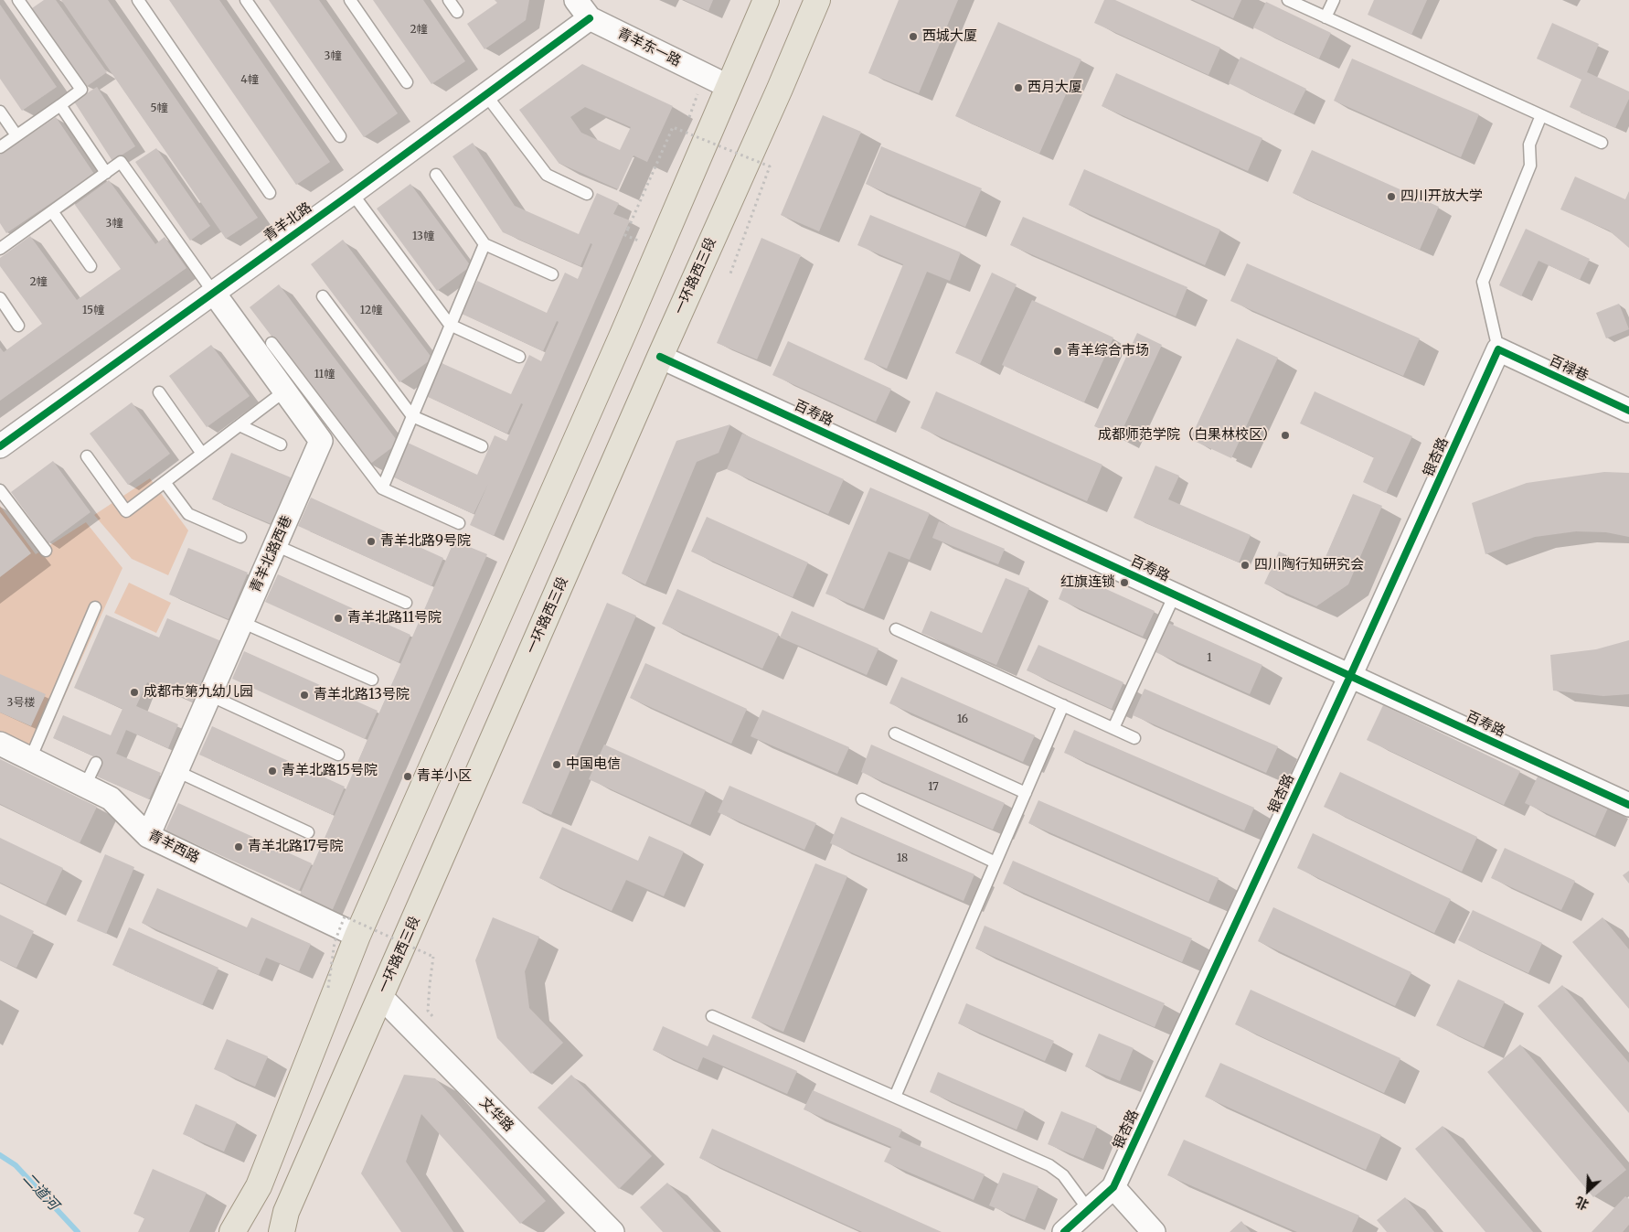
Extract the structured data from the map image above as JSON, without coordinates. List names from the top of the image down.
{
  "streets": {
    "main road": ["一环路西三段"],
    "street": [
      "青羊东一路",
      "青羊北路",
      "百禄巷",
      "百寿路",
      "银杏路",
      "青羊北路西巷",
      "青羊西路",
      "文华路"
    ]
  },
  "crossings": [
    ["青羊东一路", "青羊北路"],
    ["青羊北路", "青羊北路西巷"],
    ["一环路西三段", "百寿路"],
    ["一环路西三段", "文华路"],
    ["百禄巷", "银杏路"],
    ["百寿路", "银杏路"],
    ["青羊北路西巷", "青羊西路"]
  ],
  "water": ["二道河"],
  "places": [
    "西城大厦",
    "西月大厦",
    "四川开放大学",
    "青羊综合市场",
    "成都师范学院（白果林校区）",
    "青羊北路9号院",
    "四川陶行知研究会",
    "红旗连锁",
    "青羊北路11号院",
    "成都市第九幼儿园",
    "青羊北路13号院",
    "中国电信",
    "青羊北路15号院",
    "青羊小区",
    "青羊北路17号院"
  ],
  "house_numbers": [
    "2幢",
    "3幢",
    "4幢",
    "5幢",
    "3幢",
    "13幢",
    "2幢",
    "15幢",
    "12幢",
    "11幢",
    "1",
    "3号楼",
    "16",
    "17",
    "18"
  ],
  "north": "bottom left"
}
